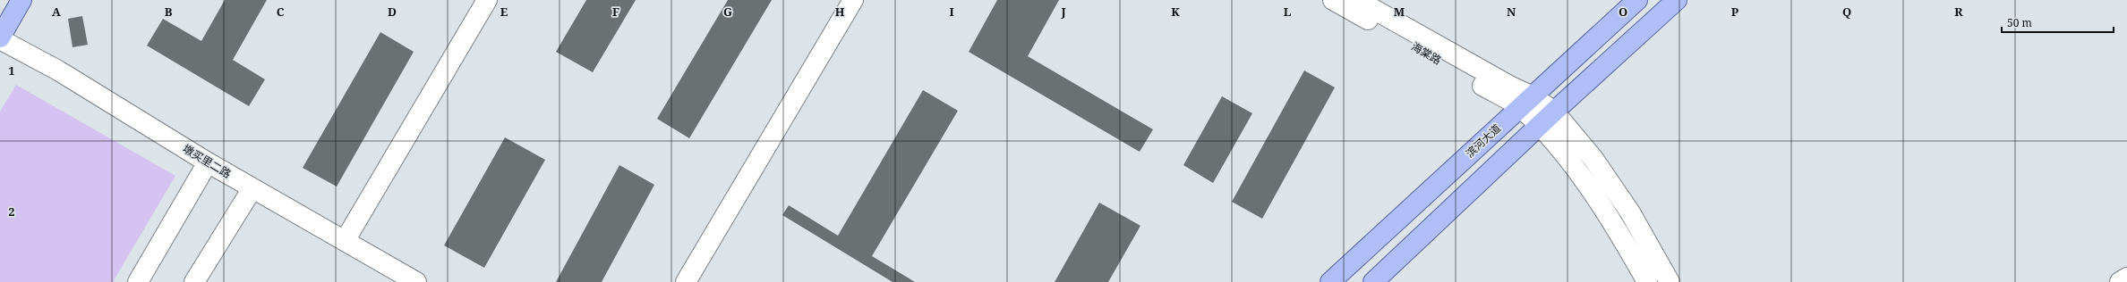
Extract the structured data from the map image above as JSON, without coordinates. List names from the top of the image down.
{
  "streets": {
    "main road": ["滨河大道"],
    "street": ["海棠路", "墩买里二路"]
  },
  "crossings": [
    ["海棠路", "滨河大道"]
  ],
  "scale_bar": "50 m",
  "grid": {
    "columns": [
      "A",
      "B",
      "C",
      "D",
      "E",
      "F",
      "G",
      "H",
      "I",
      "J",
      "K",
      "L",
      "M",
      "N",
      "O",
      "P",
      "Q",
      "R"
    ],
    "rows": ["1", "2"]
  }
}
